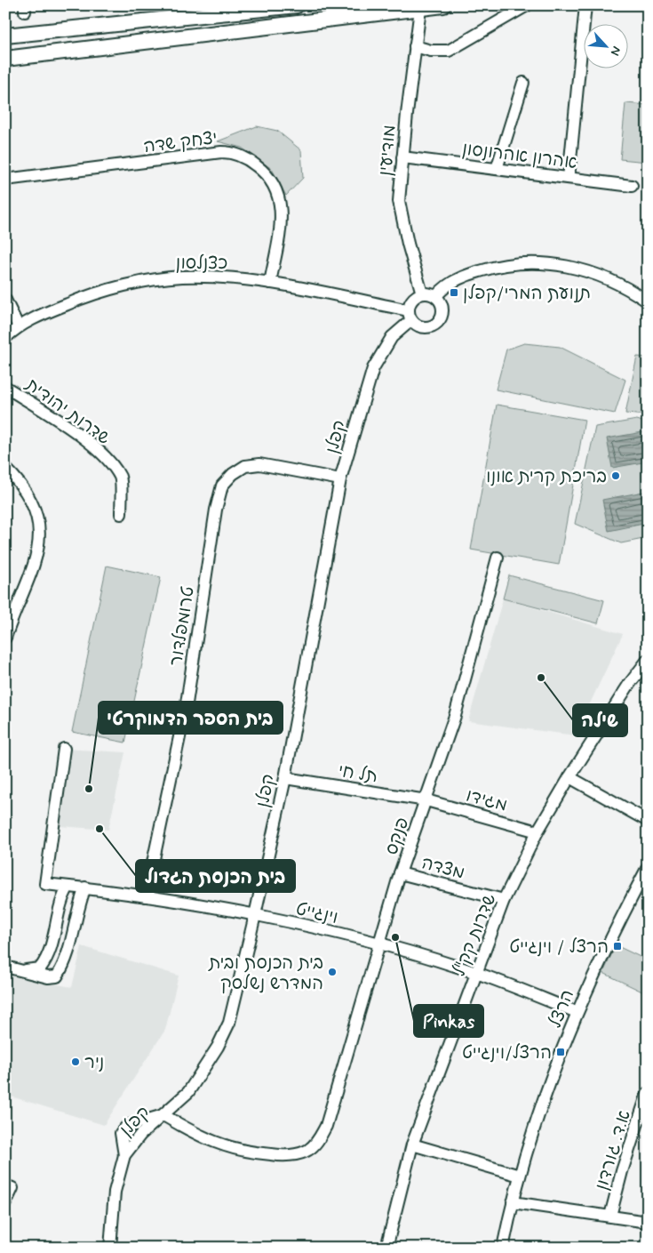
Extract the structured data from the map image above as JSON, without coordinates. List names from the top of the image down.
{
  "streets": {
    "street": [
      "יצחק שדה",
      "מודיעין",
      "אהרון אהרונסון",
      "כצנלסון",
      "שדרות יהודית",
      "קפלן",
      "טרומפלדור",
      "תל חי",
      "מגידו",
      "פנקס",
      "מצדה",
      "וינגייט",
      "שדרות קק\"ל",
      "הרצל",
      "א.ד. גורדון"
    ]
  },
  "crossings": [
    ["יצחק שדה", "כצנלסון"],
    ["מודיעין", "אהרון אהרונסון"],
    ["מודיעין", "כצנלסון"],
    ["מודיעין", "קפלן"],
    ["כצנלסון", "קפלן"],
    ["קפלן", "טרומפלדור"],
    ["קפלן", "תל חי"],
    ["קפלן", "פנקס"],
    ["קפלן", "וינגייט"],
    ["טרומפלדור", "וינגייט"],
    ["תל חי", "מגידו"],
    ["תל חי", "פנקס"],
    ["מגידו", "פנקס"],
    ["מגידו", "שדרות קק\"ל"],
    ["פנקס", "מצדה"],
    ["פנקס", "וינגייט"],
    ["מצדה", "שדרות קק\"ל"],
    ["וינגייט", "שדרות קק\"ל"],
    ["וינגייט", "הרצל"]
  ],
  "places": {
    "transit": ["תנועת המרי/קפלן", "הרצל / וינגייט", "הרצל/וינגייט"],
    "other": [
      "בריכת קרית אונו",
      "שילה",
      "בית הספר הדמוקרטי",
      "בית הכנסת הגדול",
      "Pinkas",
      "בית הכנסת ובית המדרש נשלסק",
      "ניר"
    ]
  },
  "north": "bottom right"
}
